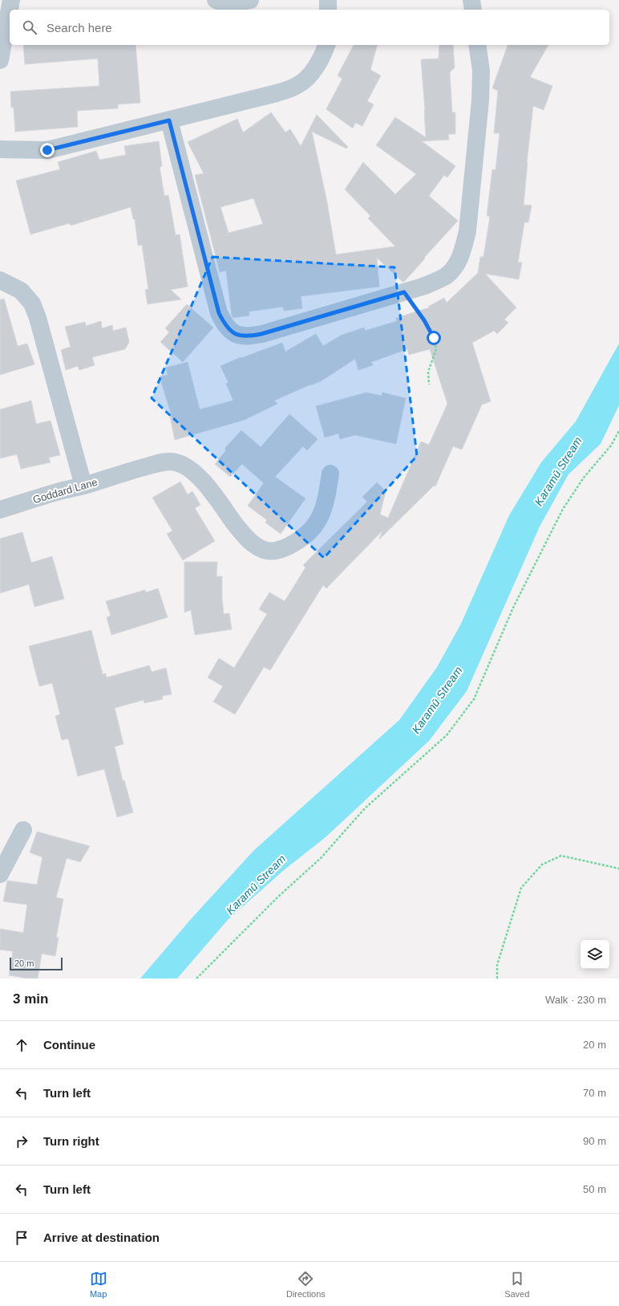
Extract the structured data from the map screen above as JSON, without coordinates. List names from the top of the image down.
{
  "streets": {
    "street": ["Goddard Lane"]
  },
  "water": ["Karamū Stream"],
  "scale_bar": "20 m",
  "page": {
    "search": "Search here",
    "scale": "20 m",
    "heading": ["3 min", "Walk · 230 m"],
    "list": [
      ["Continue", "20 m"],
      ["Turn left", "70 m"],
      ["Turn right", "90 m"],
      ["Turn left", "50 m"],
      "Arrive at destination"
    ],
    "nav": ["Map", "Directions", "Saved"]
  }
}
